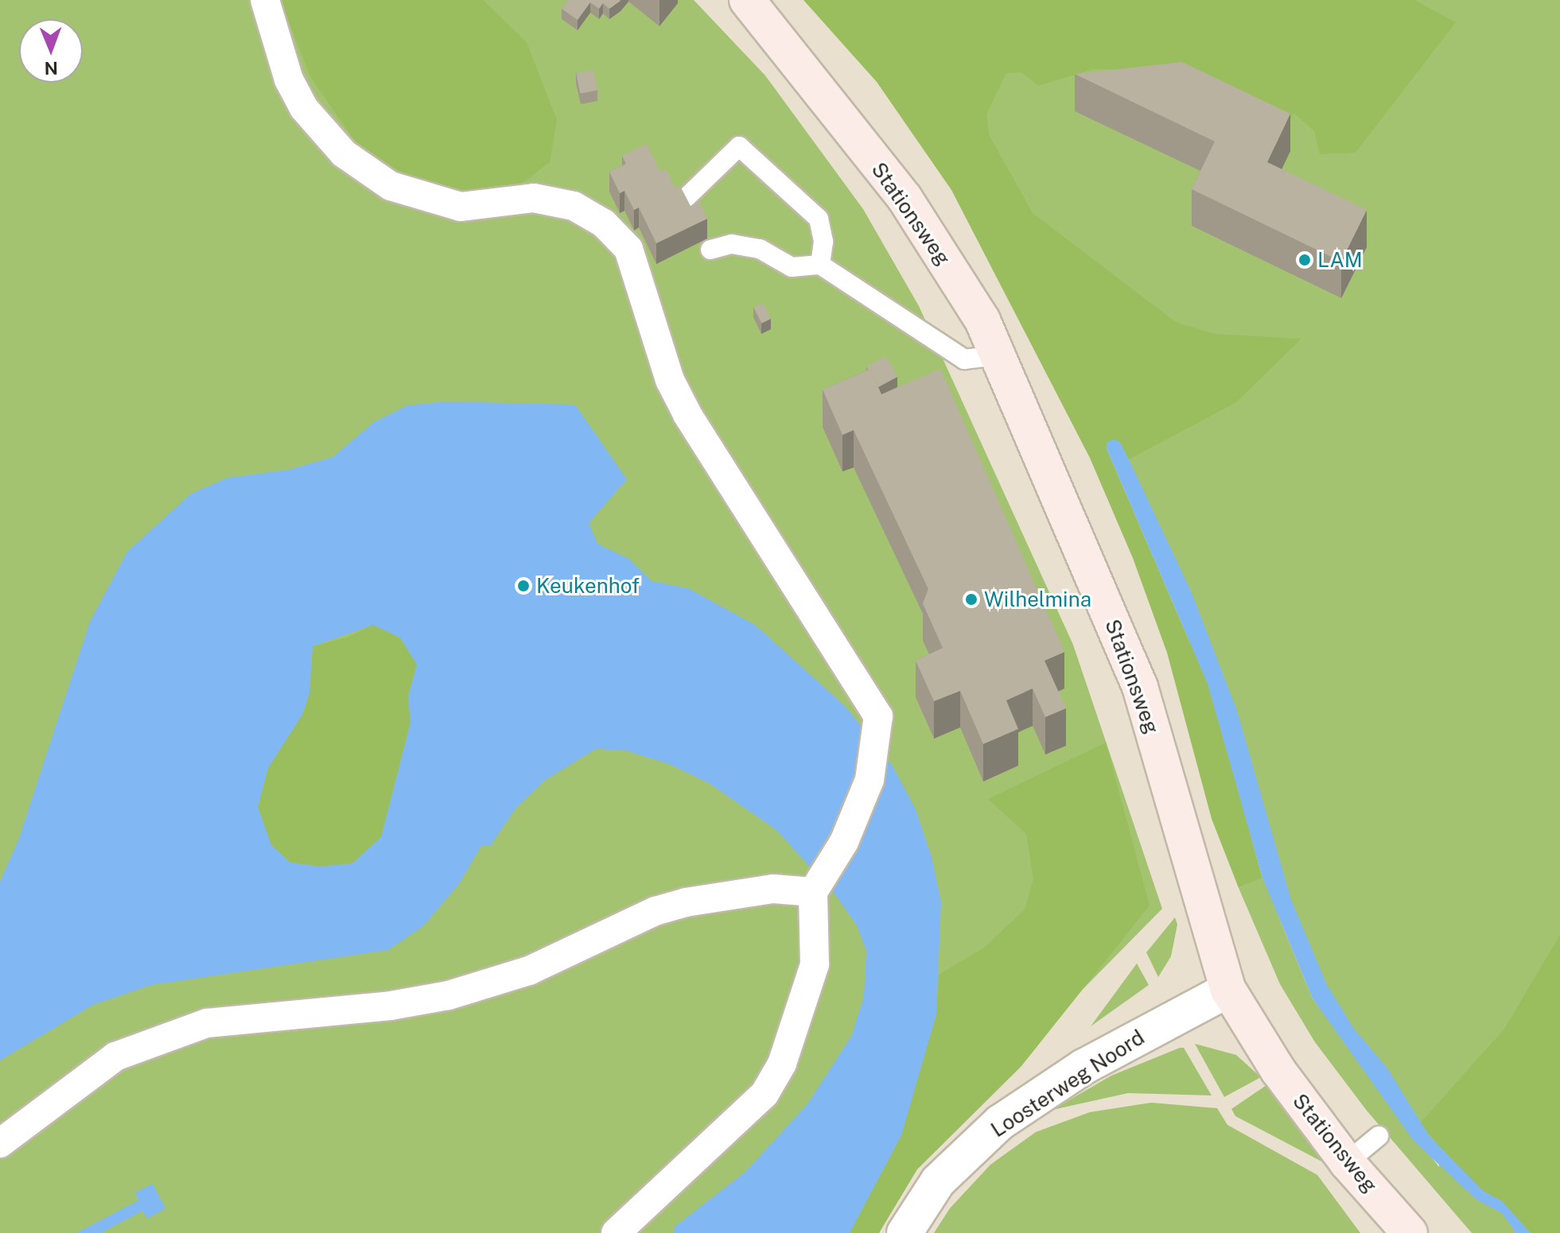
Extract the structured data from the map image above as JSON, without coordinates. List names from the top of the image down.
{
  "streets": {
    "main road": ["Stationsweg"],
    "street": ["Loosterweg Noord"]
  },
  "crossings": [
    ["Stationsweg", "Loosterweg Noord"]
  ],
  "places": ["LAM", "Keukenhof", "Wilhelmina"],
  "north": "bottom"
}
